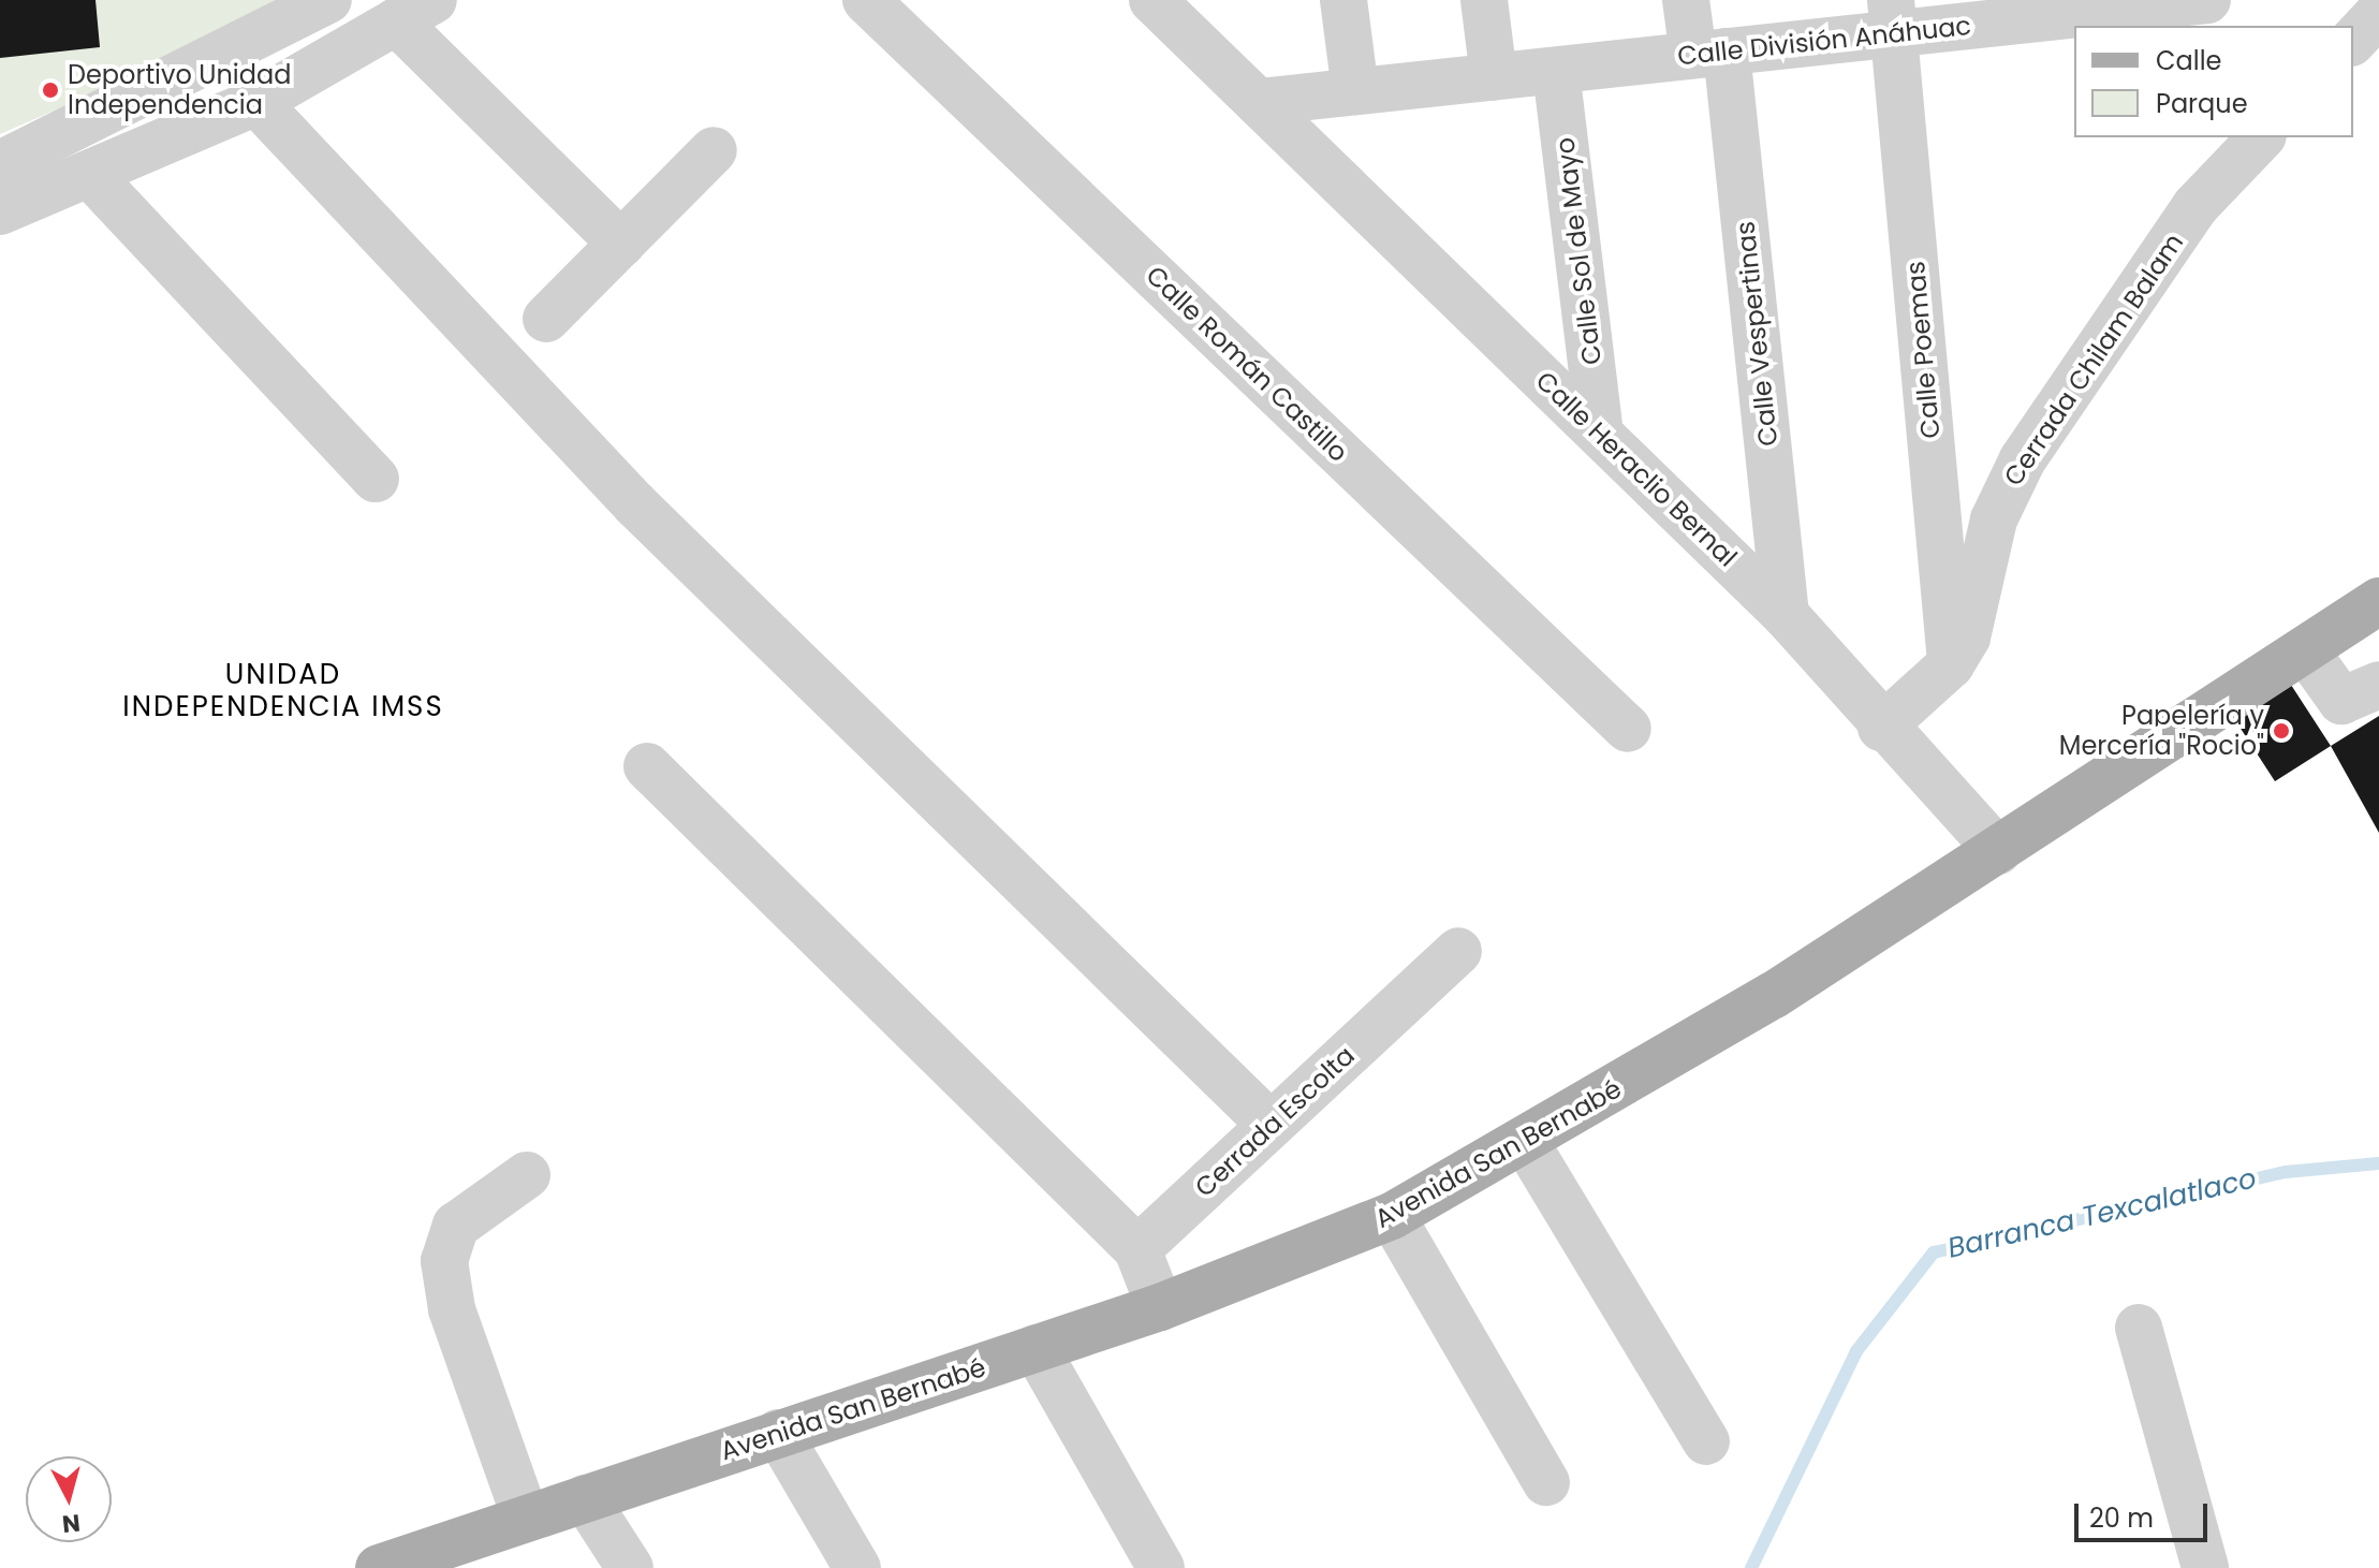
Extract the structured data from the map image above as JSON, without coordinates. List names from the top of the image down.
{
  "streets": {
    "main road": ["Avenida San Bernabé"],
    "street": [
      "Calle División Anáhuac",
      "Calle Sol de Mayo",
      "Calle Vespertinas",
      "Calle Poemas",
      "Cerrada Chilam Balam",
      "Calle Román Castillo",
      "Calle Heraclio Bernal",
      "Cerrada Escolta"
    ]
  },
  "crossings": [
    ["Calle División Anáhuac", "Calle Sol de Mayo"],
    ["Calle División Anáhuac", "Calle Vespertinas"],
    ["Calle División Anáhuac", "Calle Poemas"],
    ["Calle División Anáhuac", "Calle Heraclio Bernal"],
    ["Calle Sol de Mayo", "Calle Heraclio Bernal"],
    ["Calle Vespertinas", "Calle Heraclio Bernal"],
    ["Calle Poemas", "Cerrada Chilam Balam"],
    ["Cerrada Chilam Balam", "Calle Heraclio Bernal"],
    ["Calle Heraclio Bernal", "Avenida San Bernabé"]
  ],
  "districts": ["UNIDAD INDEPENDENCIA IMSS"],
  "water": ["Barranca Texcalatlaco"],
  "places": ["Deportivo Unidad Independencia", "Papelería y Mercería \"Rocio\""],
  "legend": ["Calle", "Parque"],
  "scale_bar": "20 m",
  "north": "bottom"
}
